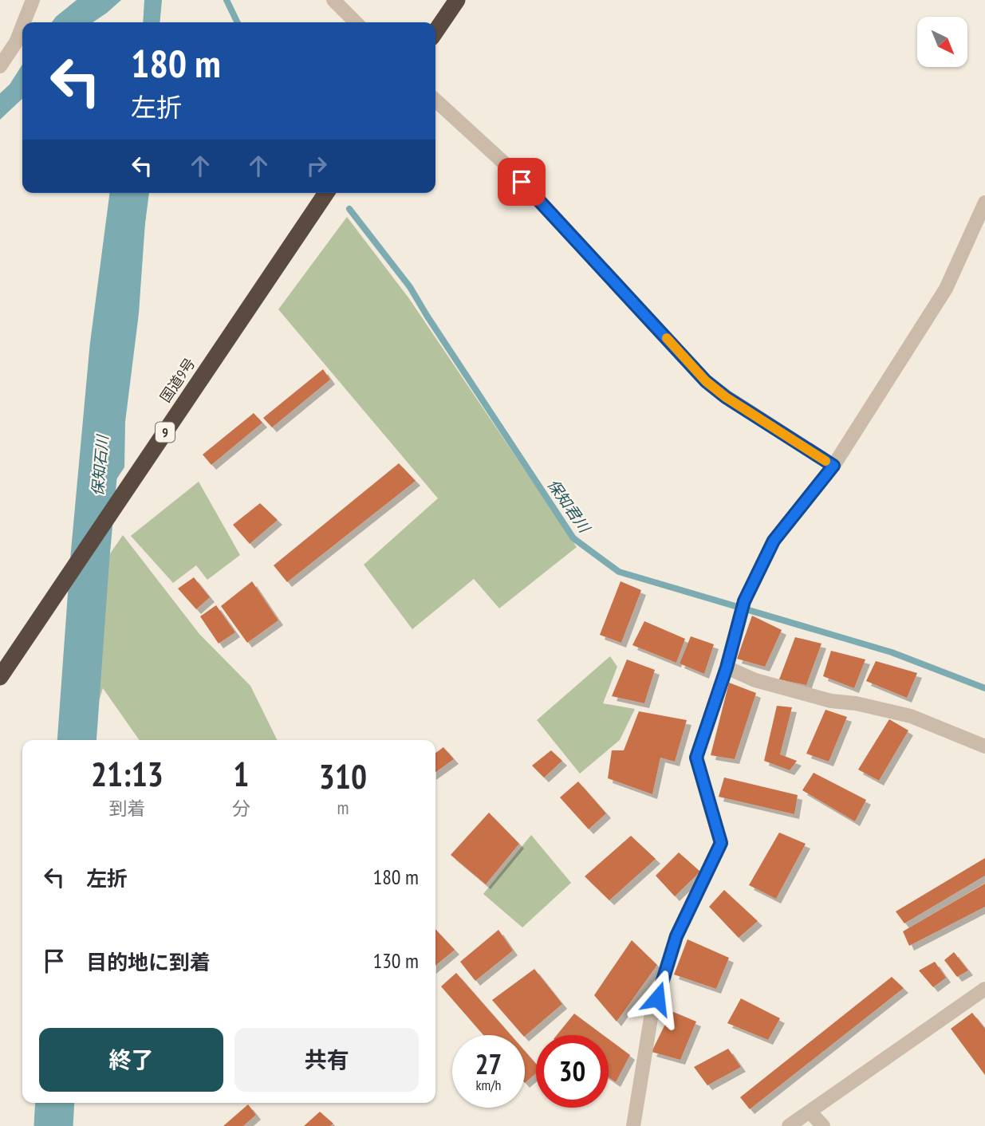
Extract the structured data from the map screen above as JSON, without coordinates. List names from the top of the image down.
{
  "streets": {
    "highway": ["国道9号", "9"]
  },
  "water": ["保知石川", "保知君川"],
  "north": "bottom right",
  "page": {
    "turn": ["180 m", "左折"],
    "eta": [
      "21:13",
      "到着",
      "1",
      "分",
      "310",
      "m"
    ],
    "list": [
      {
        "name": "左折",
        "value": "180 m"
      },
      {
        "name": "目的地に到着",
        "value": "130 m"
      }
    ],
    "buttons": ["終了", "共有"],
    "speed": "27 km/h",
    "limit": "30"
  }
}
